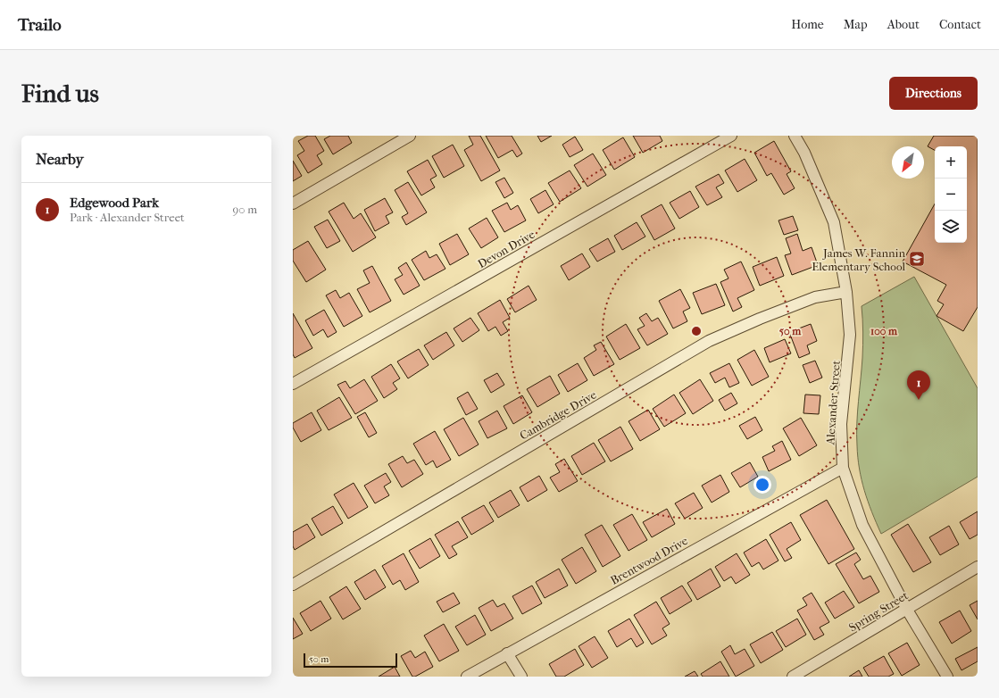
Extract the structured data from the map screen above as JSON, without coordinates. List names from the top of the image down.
{
  "streets": {
    "street": [
      "Devon Drive",
      "Alexander Street",
      "Cambridge Drive",
      "Brentwood Drive",
      "Spring Street"
    ]
  },
  "crossings": [
    ["Alexander Street", "Cambridge Drive"],
    ["Alexander Street", "Brentwood Drive"],
    ["Alexander Street", "Spring Street"]
  ],
  "places": {
    "school or university": ["James W. Fannin Elementary School"]
  },
  "scale_bar": "50 m",
  "north": "bottom left",
  "page": {
    "header": "Trailo",
    "nav": [
      "Home",
      "Map",
      "About",
      "Contact"
    ],
    "buttons": "Directions",
    "title": "Find us",
    "heading": "Nearby",
    "map_buttons": ["+", "−"],
    "list": [
      {
        "mark": "1",
        "name": "Edgewood Park",
        "note": "Park · Alexander Street",
        "value": "90 m"
      }
    ],
    "pins": "1",
    "scale": "50 m"
  },
  "rings": ["50 m", "100 m"]
}
